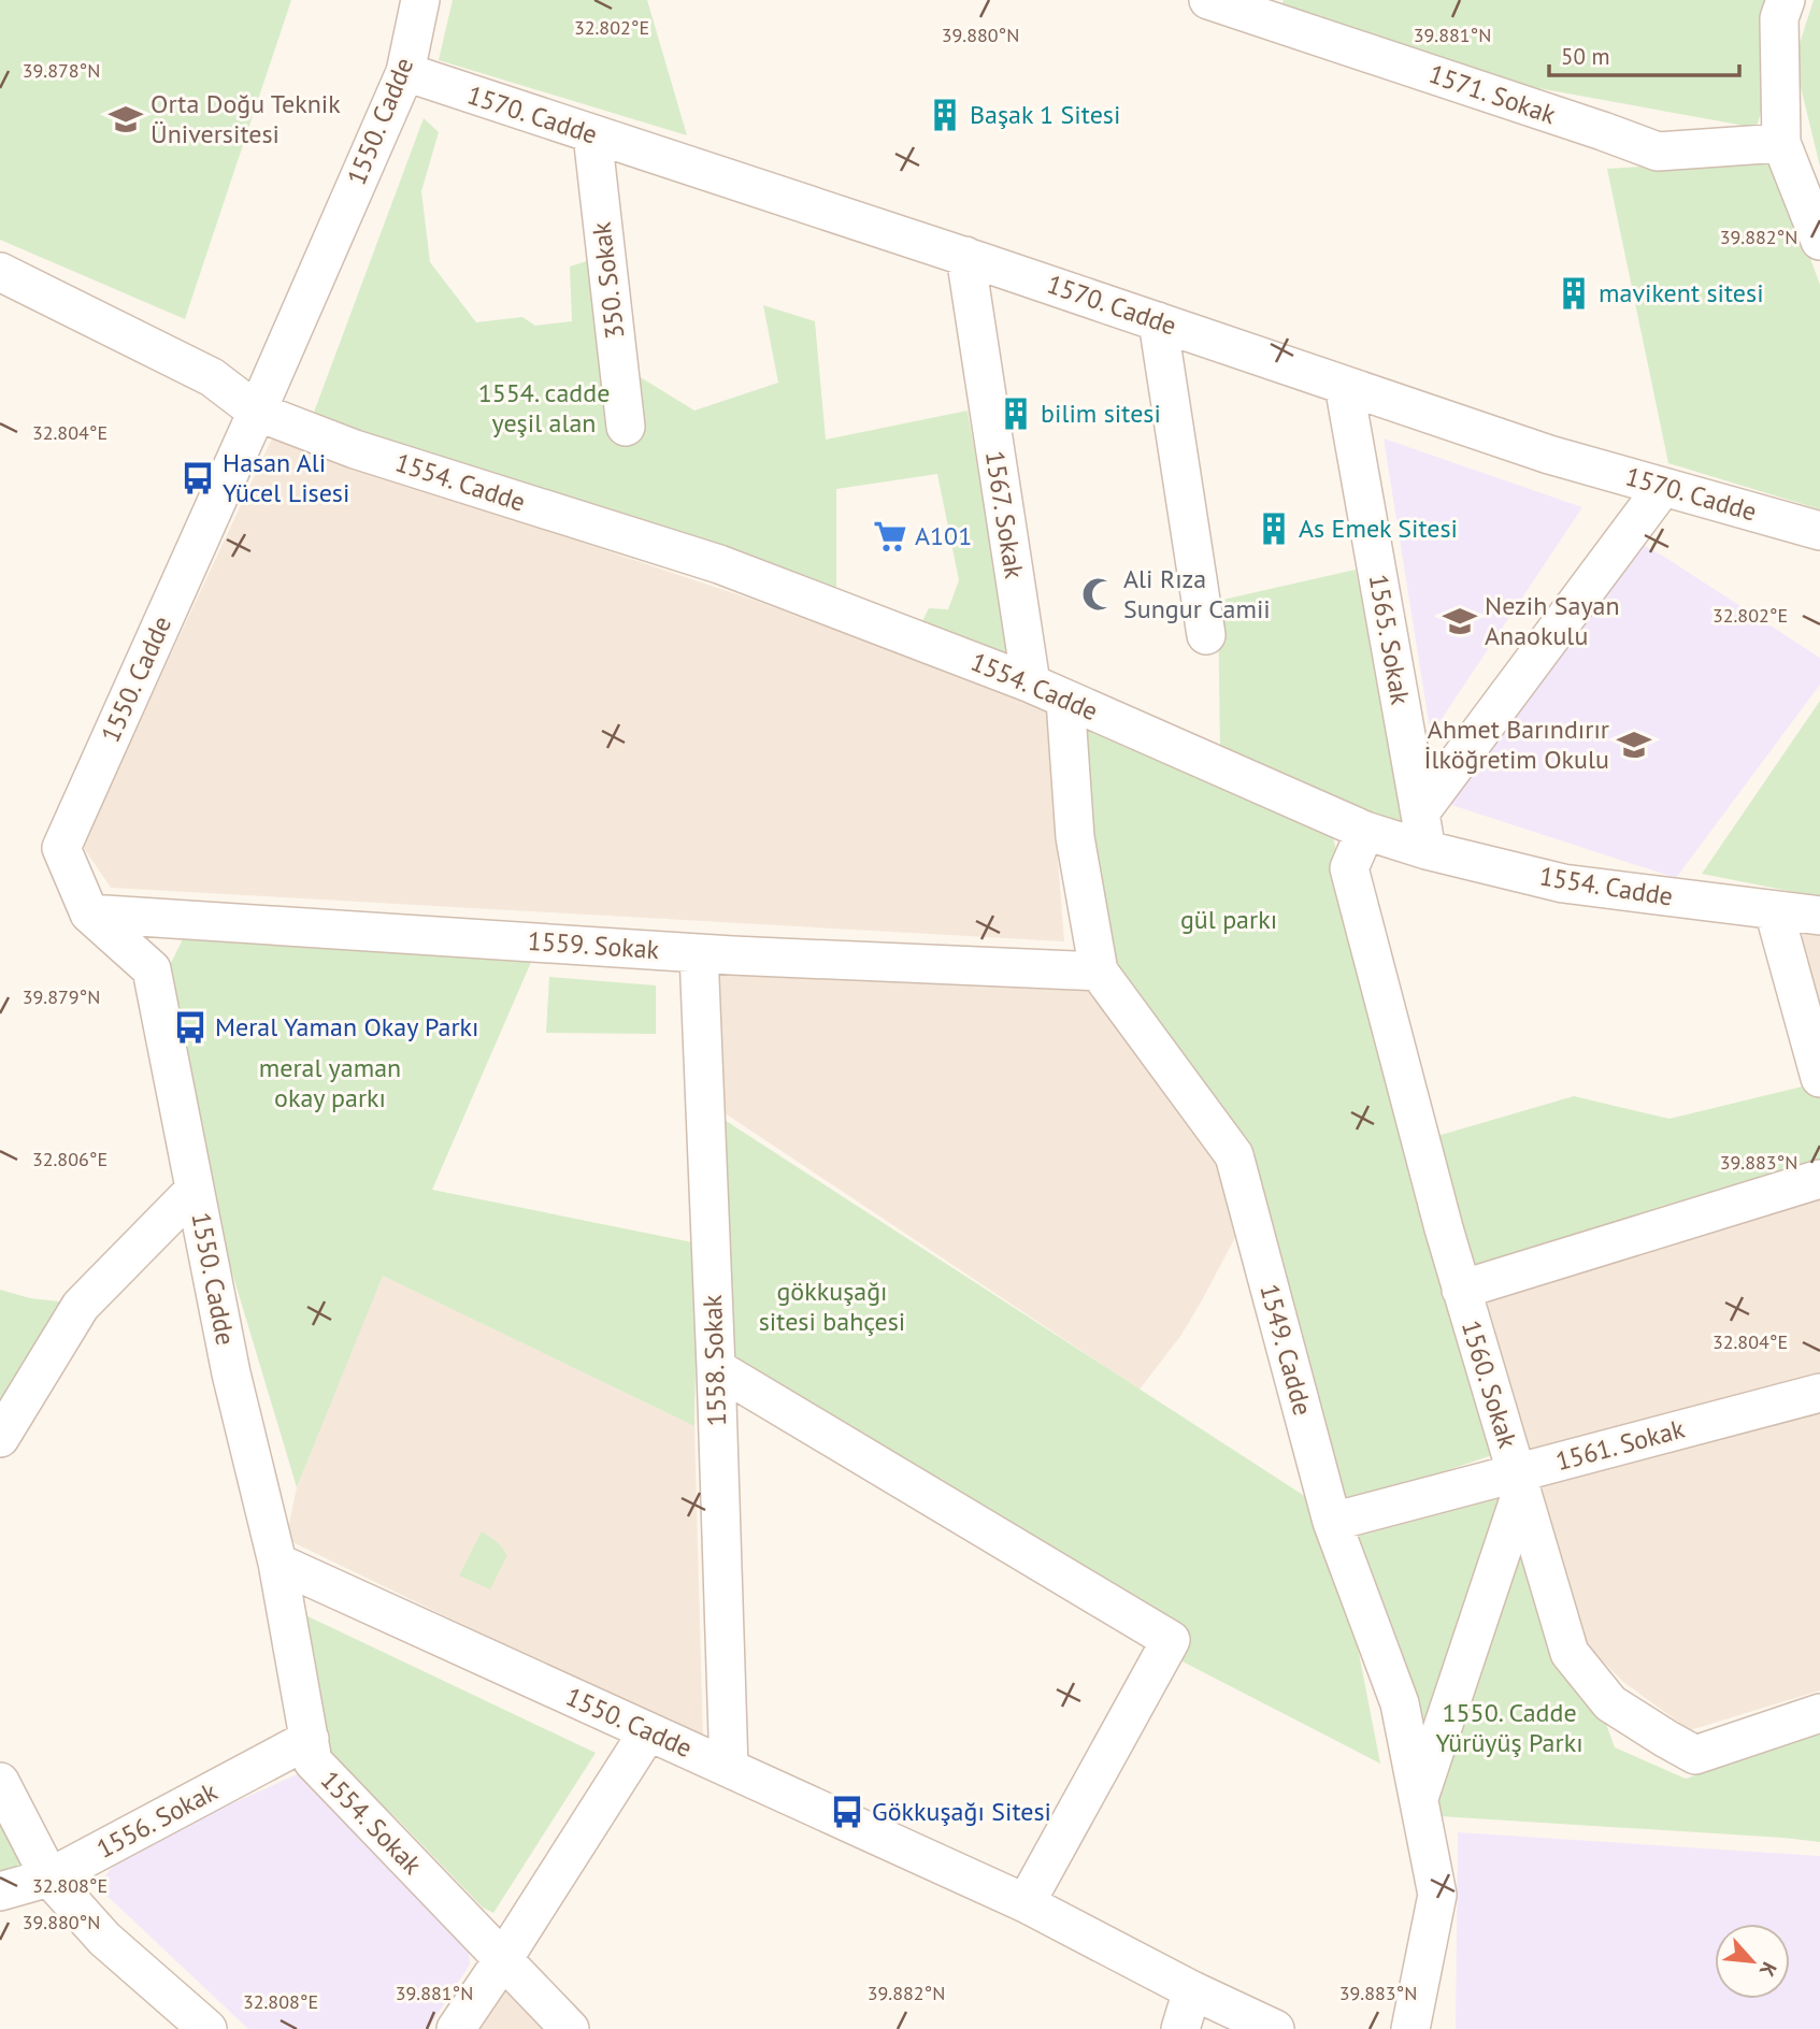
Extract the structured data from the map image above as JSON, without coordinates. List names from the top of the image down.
{
  "streets": {
    "street": [
      "1571. Sokak",
      "1570. Cadde",
      "1550. Cadde",
      "350. Sokak",
      "1554. Cadde",
      "1567. Sokak",
      "1565. Sokak",
      "1559. Sokak",
      "1549. Cadde",
      "1558. Sokak",
      "1560. Sokak",
      "1561. Sokak",
      "1556. Sokak",
      "1554. Sokak"
    ]
  },
  "crossings": [
    ["1570. Cadde", "1550. Cadde"],
    ["1570. Cadde", "350. Sokak"],
    ["1570. Cadde", "1567. Sokak"],
    ["1570. Cadde", "1565. Sokak"],
    ["1550. Cadde", "1554. Cadde"],
    ["1550. Cadde", "1559. Sokak"],
    ["1550. Cadde", "1558. Sokak"],
    ["1550. Cadde", "1554. Sokak"],
    ["1554. Cadde", "1567. Sokak"],
    ["1554. Cadde", "1565. Sokak"],
    ["1554. Cadde", "1549. Cadde"],
    ["1554. Cadde", "1560. Sokak"],
    ["1559. Sokak", "1549. Cadde"],
    ["1559. Sokak", "1558. Sokak"],
    ["1549. Cadde", "1561. Sokak"],
    ["1560. Sokak", "1561. Sokak"],
    ["1556. Sokak", "1554. Sokak"]
  ],
  "parks": [
    "1554. cadde yeşil alan",
    "gül parkı",
    "meral yaman okay parkı",
    "gökkuşağı sitesi bahçesi",
    "1550. Cadde Yürüyüş Parkı"
  ],
  "places": {
    "building": [
      "Başak 1 Sitesi",
      "mavikent sitesi",
      "bilim sitesi",
      "As Emek Sitesi"
    ],
    "school or university": ["Orta Doğu Teknik Üniversitesi", "Nezih Sayan Anaokulu", "Ahmet Barındırır İlköğretim Okulu"],
    "bus stop": ["Hasan Ali Yücel Lisesi", "Meral Yaman Okay Parkı", "Gökkuşağı Sitesi"],
    "supermarket": ["A101"],
    "mosque": ["Ali Rıza Sungur Camii"]
  },
  "scale_bar": "50 m",
  "north": "bottom right",
  "coordinates": [
    "32.802°E",
    "39.880°N",
    "39.881°N",
    "39.878°N",
    "39.882°N",
    "32.804°E",
    "39.879°N",
    "32.806°E",
    "39.883°N",
    "32.808°E"
  ]
}
